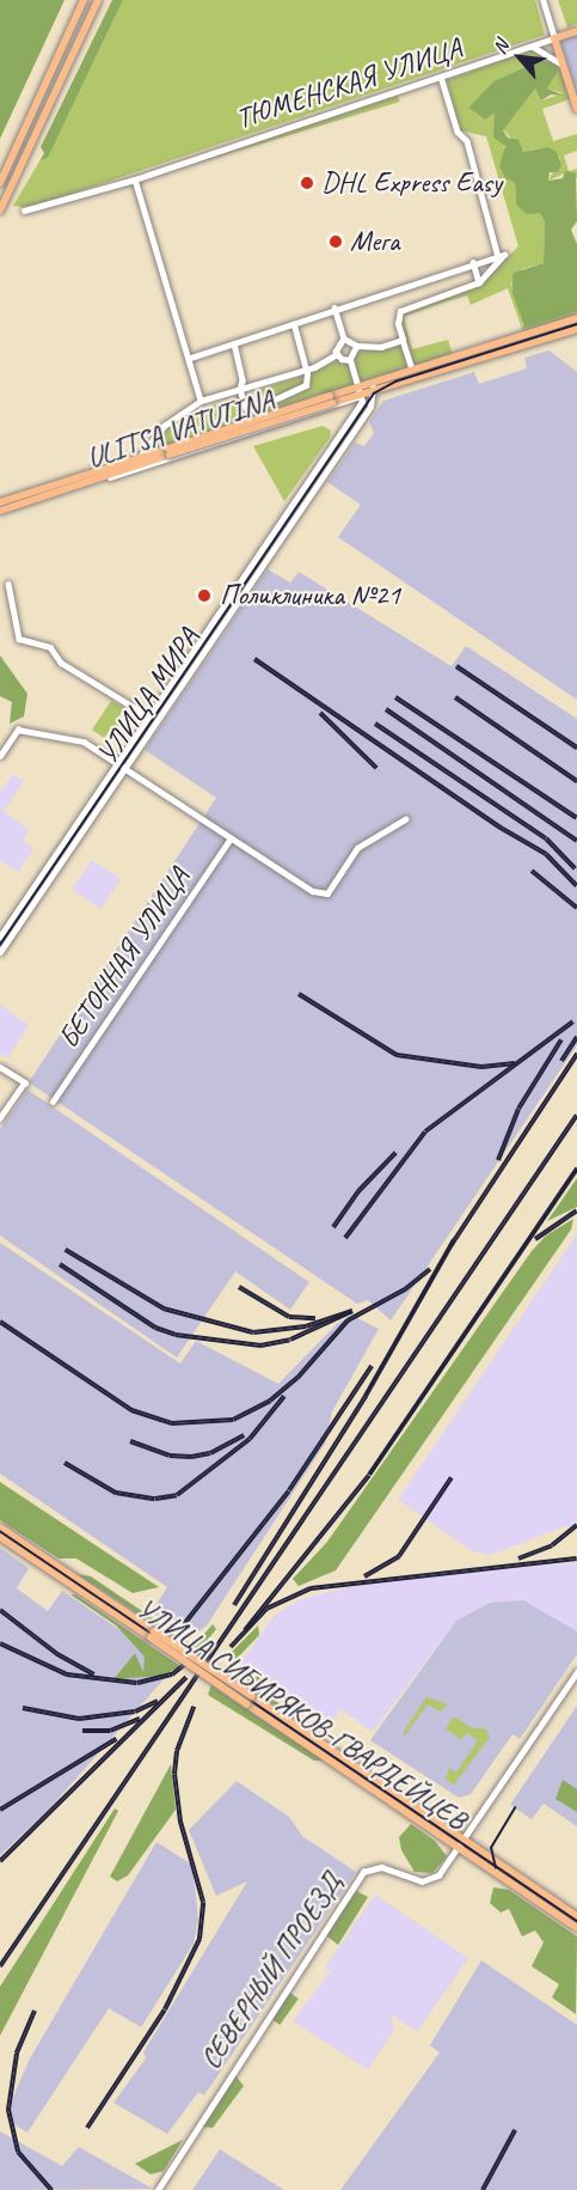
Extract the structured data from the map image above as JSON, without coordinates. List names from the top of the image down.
{
  "streets": {
    "main road": ["ТЮМЕНСКАЯ УЛИЦА", "ULITSA VATUTINA", "УЛИЦА СИБИРЯКОВ-ГВАРДЕЙЦЕВ"],
    "street": ["УЛИЦА МИРА", "БЕТОННАЯ УЛИЦА", "СЕВЕРНЫЙ ПРОЕЗД"]
  },
  "crossings": [
    ["ULITSA VATUTINA", "УЛИЦА МИРА"],
    ["УЛИЦА СИБИРЯКОВ-ГВАРДЕЙЦЕВ", "СЕВЕРНЫЙ ПРОЕЗД"]
  ],
  "places": ["DHL Express Easy", "Мега", "Поликлиника №21"],
  "north": "top left"
}
